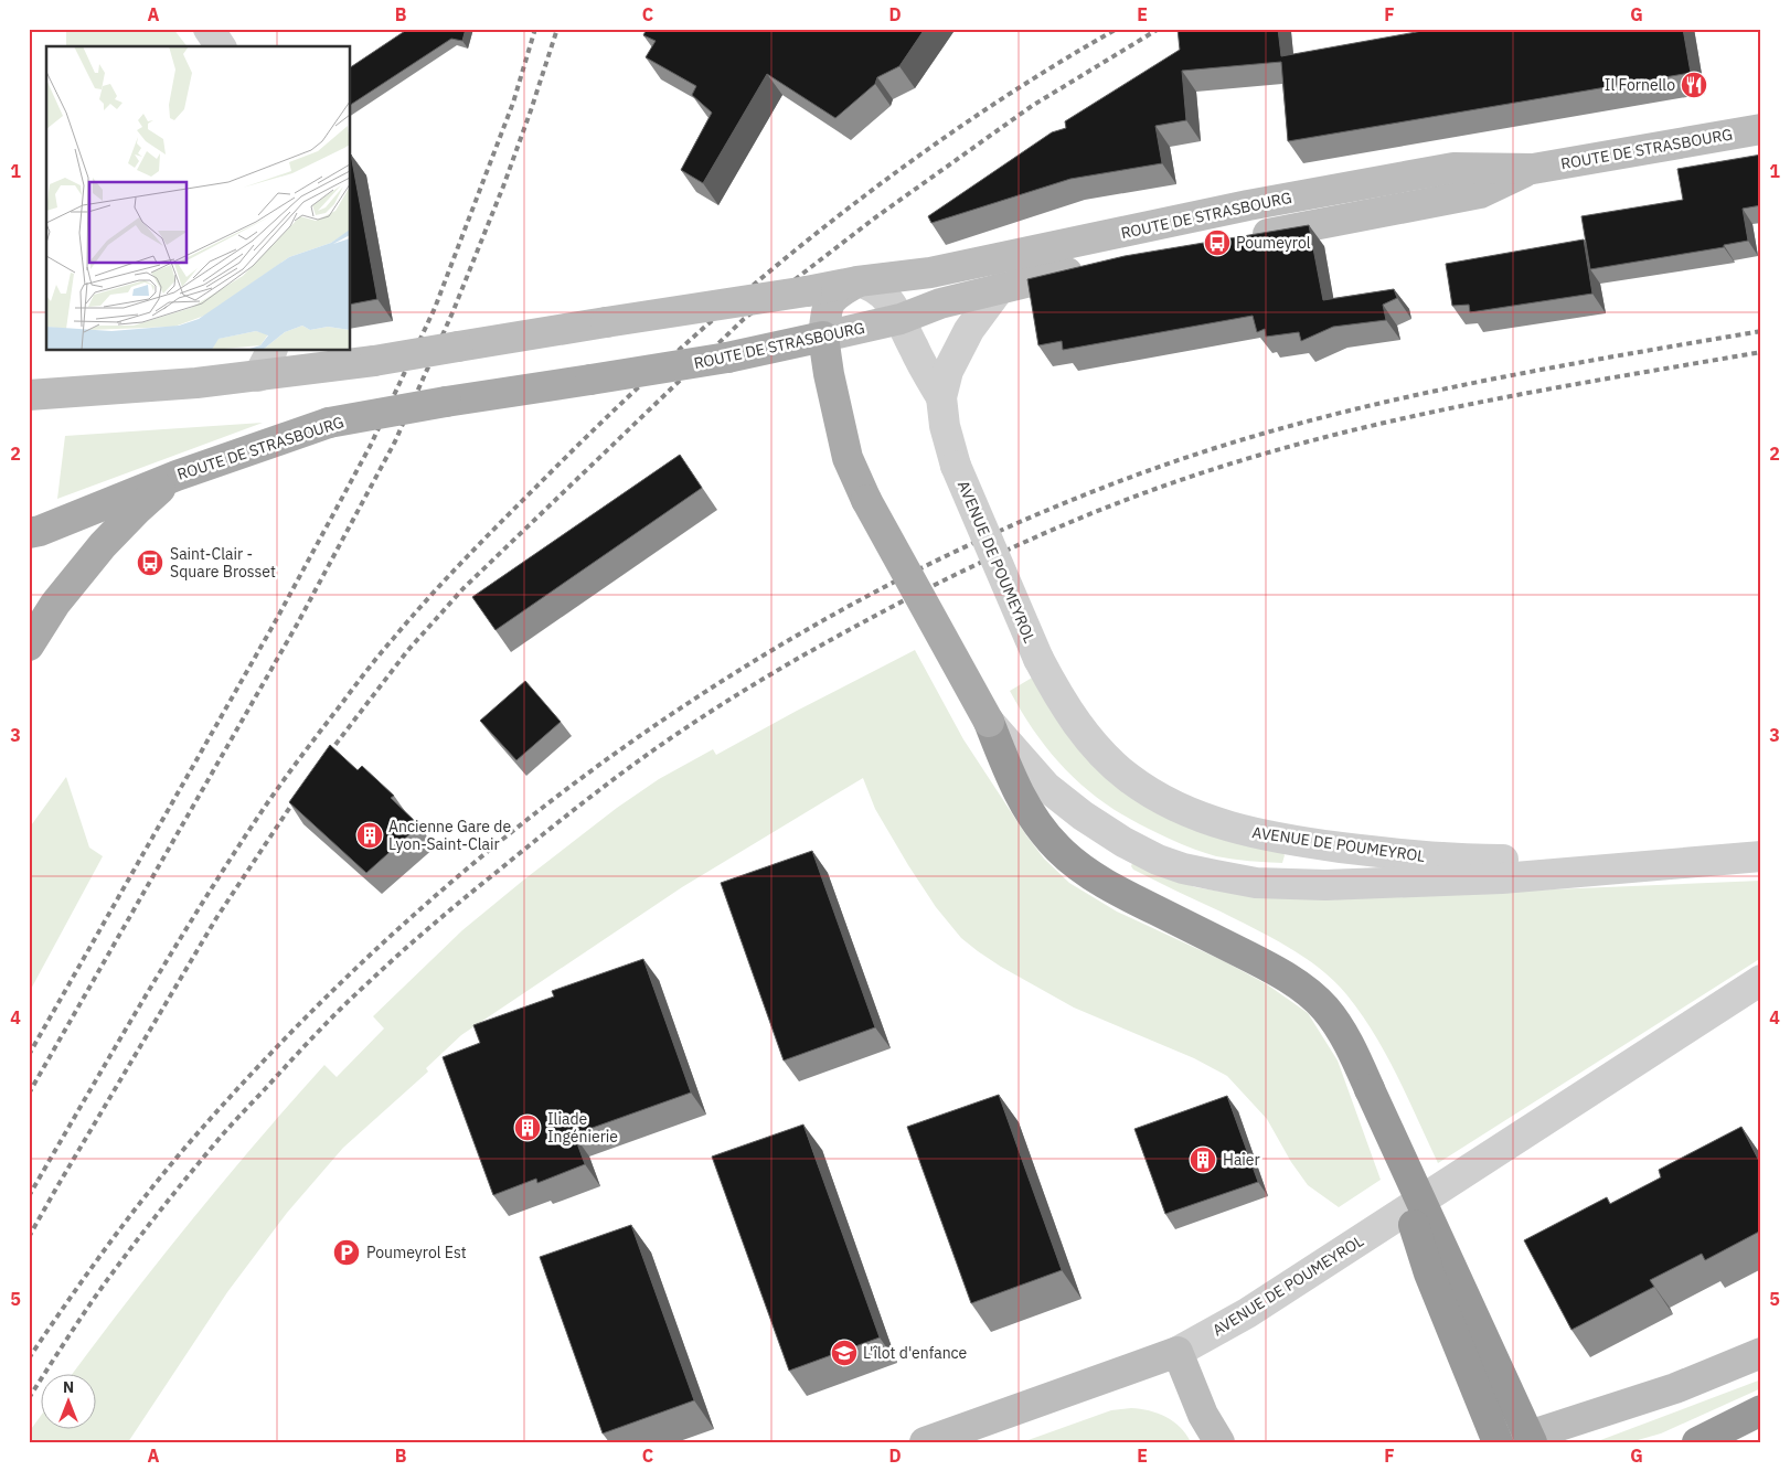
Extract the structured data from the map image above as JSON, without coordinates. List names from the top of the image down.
{
  "streets": {
    "main road": ["ROUTE DE STRASBOURG", "AVENUE DE POUMEYROL"]
  },
  "crossings": [
    ["ROUTE DE STRASBOURG", "AVENUE DE POUMEYROL"]
  ],
  "places": {
    "restaurant": ["Il Fornello"],
    "bus stop": ["Poumeyrol", "Saint-Clair - Square Brosset"],
    "building": ["Ancienne Gare de Lyon-Saint-Clair", "Iliade Ingénierie", "Haier"],
    "parking": ["Poumeyrol Est"],
    "school or university": ["L'îlot d'enfance"]
  },
  "north": "top",
  "grid": {
    "columns": [
      "A",
      "B",
      "C",
      "D",
      "E",
      "F",
      "G"
    ],
    "rows": [
      "1",
      "2",
      "3",
      "4",
      "5"
    ]
  }
}
